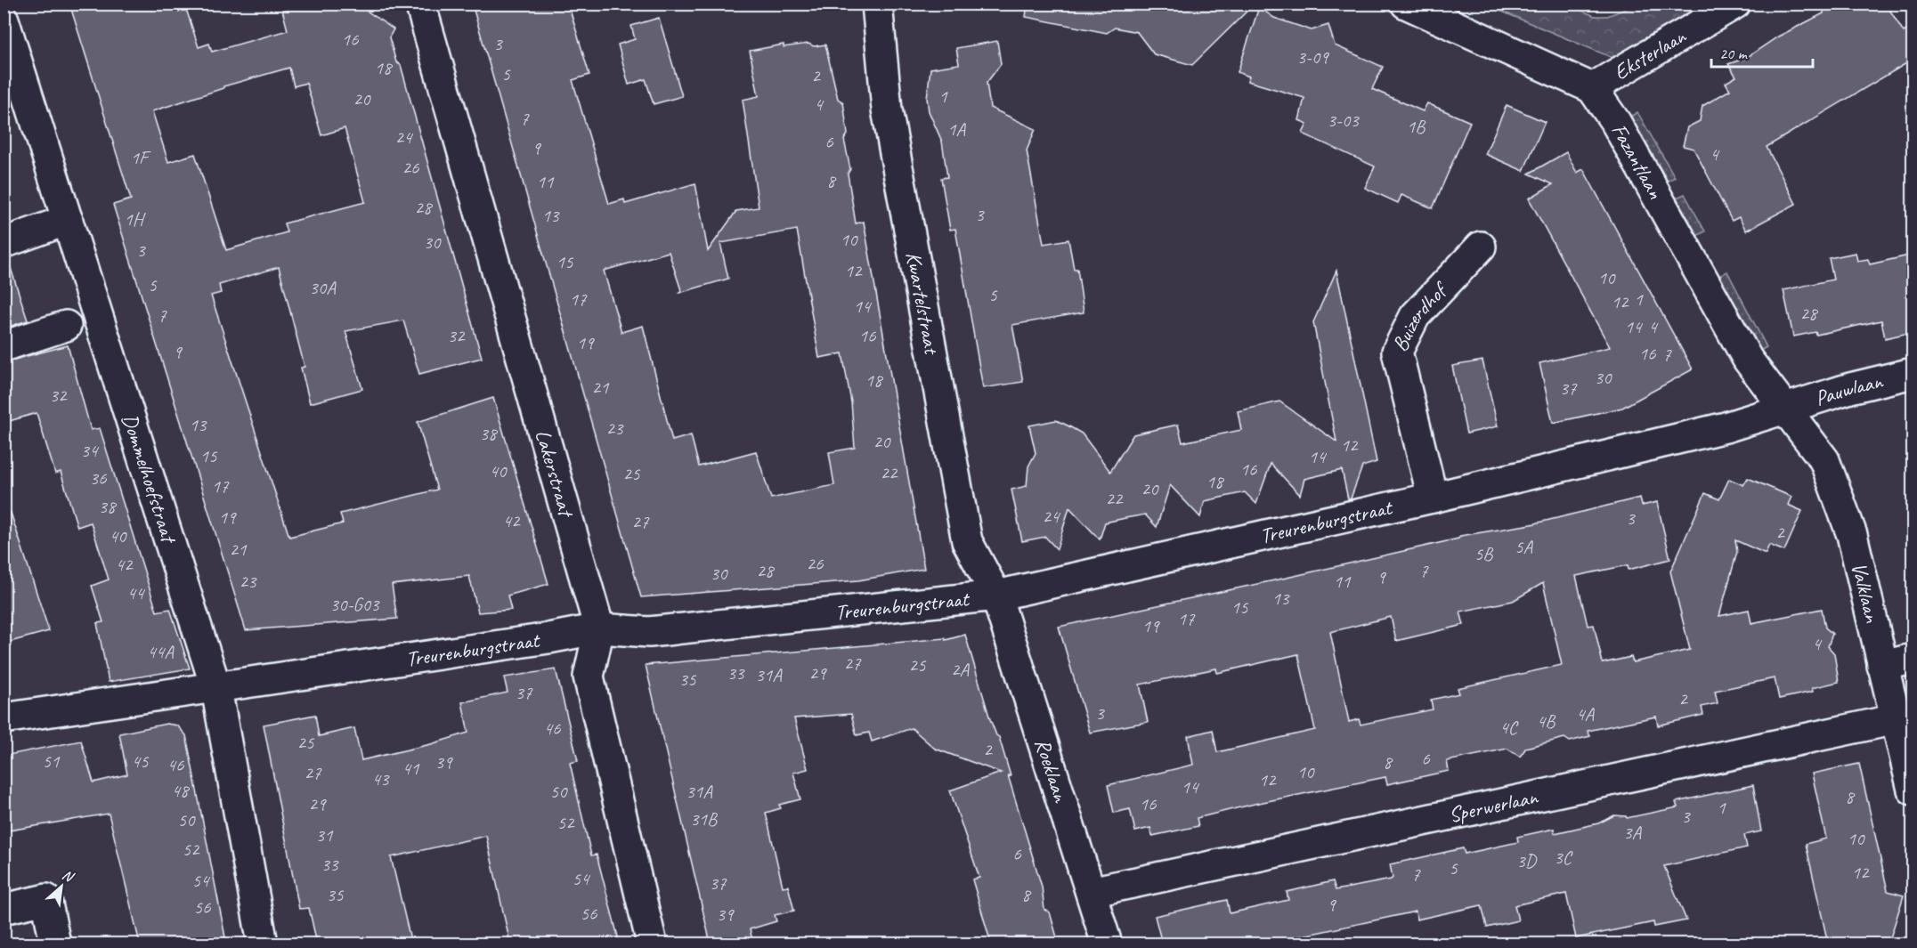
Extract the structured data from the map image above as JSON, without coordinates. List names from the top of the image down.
{
  "streets": {
    "street": [
      "Eksterlaan",
      "Fazantlaan",
      "Kwartelstraat",
      "Buizerdhof",
      "Pauwlaan",
      "Lakerstraat",
      "Dommelhoefstraat",
      "Treurenburgstraat",
      "Valklaan",
      "Roeklaan",
      "Sperwerlaan"
    ]
  },
  "crossings": [
    ["Eksterlaan", "Fazantlaan"],
    ["Fazantlaan", "Pauwlaan"],
    ["Fazantlaan", "Treurenburgstraat"],
    ["Fazantlaan", "Valklaan"],
    ["Kwartelstraat", "Treurenburgstraat"],
    ["Kwartelstraat", "Roeklaan"],
    ["Buizerdhof", "Treurenburgstraat"],
    ["Pauwlaan", "Treurenburgstraat"],
    ["Pauwlaan", "Valklaan"],
    ["Lakerstraat", "Treurenburgstraat"],
    ["Dommelhoefstraat", "Treurenburgstraat"],
    ["Treurenburgstraat", "Valklaan"],
    ["Treurenburgstraat", "Roeklaan"],
    ["Valklaan", "Sperwerlaan"],
    ["Roeklaan", "Sperwerlaan"]
  ],
  "house_numbers": [
    "16",
    "3",
    "3-09",
    "18",
    "5",
    "2",
    "1",
    "20",
    "4",
    "7",
    "3-03",
    "1B",
    "1A",
    "24",
    "6",
    "9",
    "4",
    "1F",
    "26",
    "8",
    "11",
    "28",
    "3",
    "13",
    "1H",
    "10",
    "30",
    "3",
    "15",
    "12",
    "10",
    "5",
    "30A",
    "5",
    "17",
    "1",
    "12",
    "14",
    "28",
    "7",
    "14",
    "4",
    "32",
    "16",
    "19",
    "9",
    "16",
    "7",
    "30",
    "18",
    "21",
    "37",
    "32",
    "13",
    "23",
    "38",
    "20",
    "12",
    "34",
    "15",
    "14",
    "16",
    "40",
    "22",
    "25",
    "36",
    "18",
    "17",
    "20",
    "22",
    "38",
    "24",
    "19",
    "3",
    "42",
    "27",
    "2",
    "40",
    "5A",
    "21",
    "5B",
    "26",
    "42",
    "28",
    "7",
    "30",
    "9",
    "23",
    "11",
    "44",
    "13",
    "30-G03",
    "15",
    "17",
    "19",
    "4",
    "44A",
    "27",
    "25",
    "2A",
    "33",
    "29",
    "31A",
    "35",
    "37",
    "2",
    "3",
    "4A",
    "4B",
    "4C",
    "46",
    "25",
    "2",
    "6",
    "51",
    "45",
    "39",
    "8",
    "46",
    "41",
    "10",
    "27",
    "43",
    "12",
    "14",
    "48",
    "50",
    "31A",
    "8",
    "29",
    "16",
    "1",
    "3",
    "31B",
    "50",
    "52",
    "3A",
    "31",
    "10",
    "52",
    "6",
    "3C",
    "3D",
    "33",
    "5",
    "12",
    "7",
    "54",
    "54",
    "37",
    "35",
    "8",
    "9",
    "56",
    "56",
    "39"
  ],
  "scale_bar": "20 m",
  "north": "top right"
}
